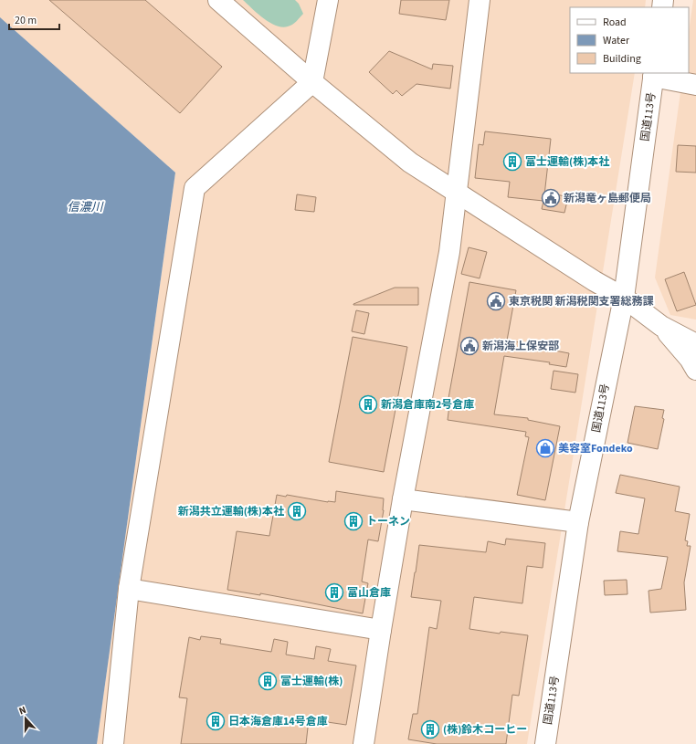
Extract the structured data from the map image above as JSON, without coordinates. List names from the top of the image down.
{
  "streets": {
    "main road": ["国道113号"]
  },
  "water": ["信濃川"],
  "places": {
    "building": [
      "富士運輸(株)本社",
      "新潟倉庫南2号倉庫",
      "新潟共立運輸(株)本社",
      "トーネン",
      "富山倉庫",
      "富士運輸(株)",
      "日本海倉庫14号倉庫",
      "(株)鈴木コーヒー"
    ],
    "public building": ["新潟竜ヶ島郵便局", "東京税関 新潟税関支署総務課", "新潟海上保安部"],
    "shop": ["美容室Fondeko"]
  },
  "legend": ["Road", "Water", "Building"],
  "scale_bar": "20 m",
  "north": "top"
}
